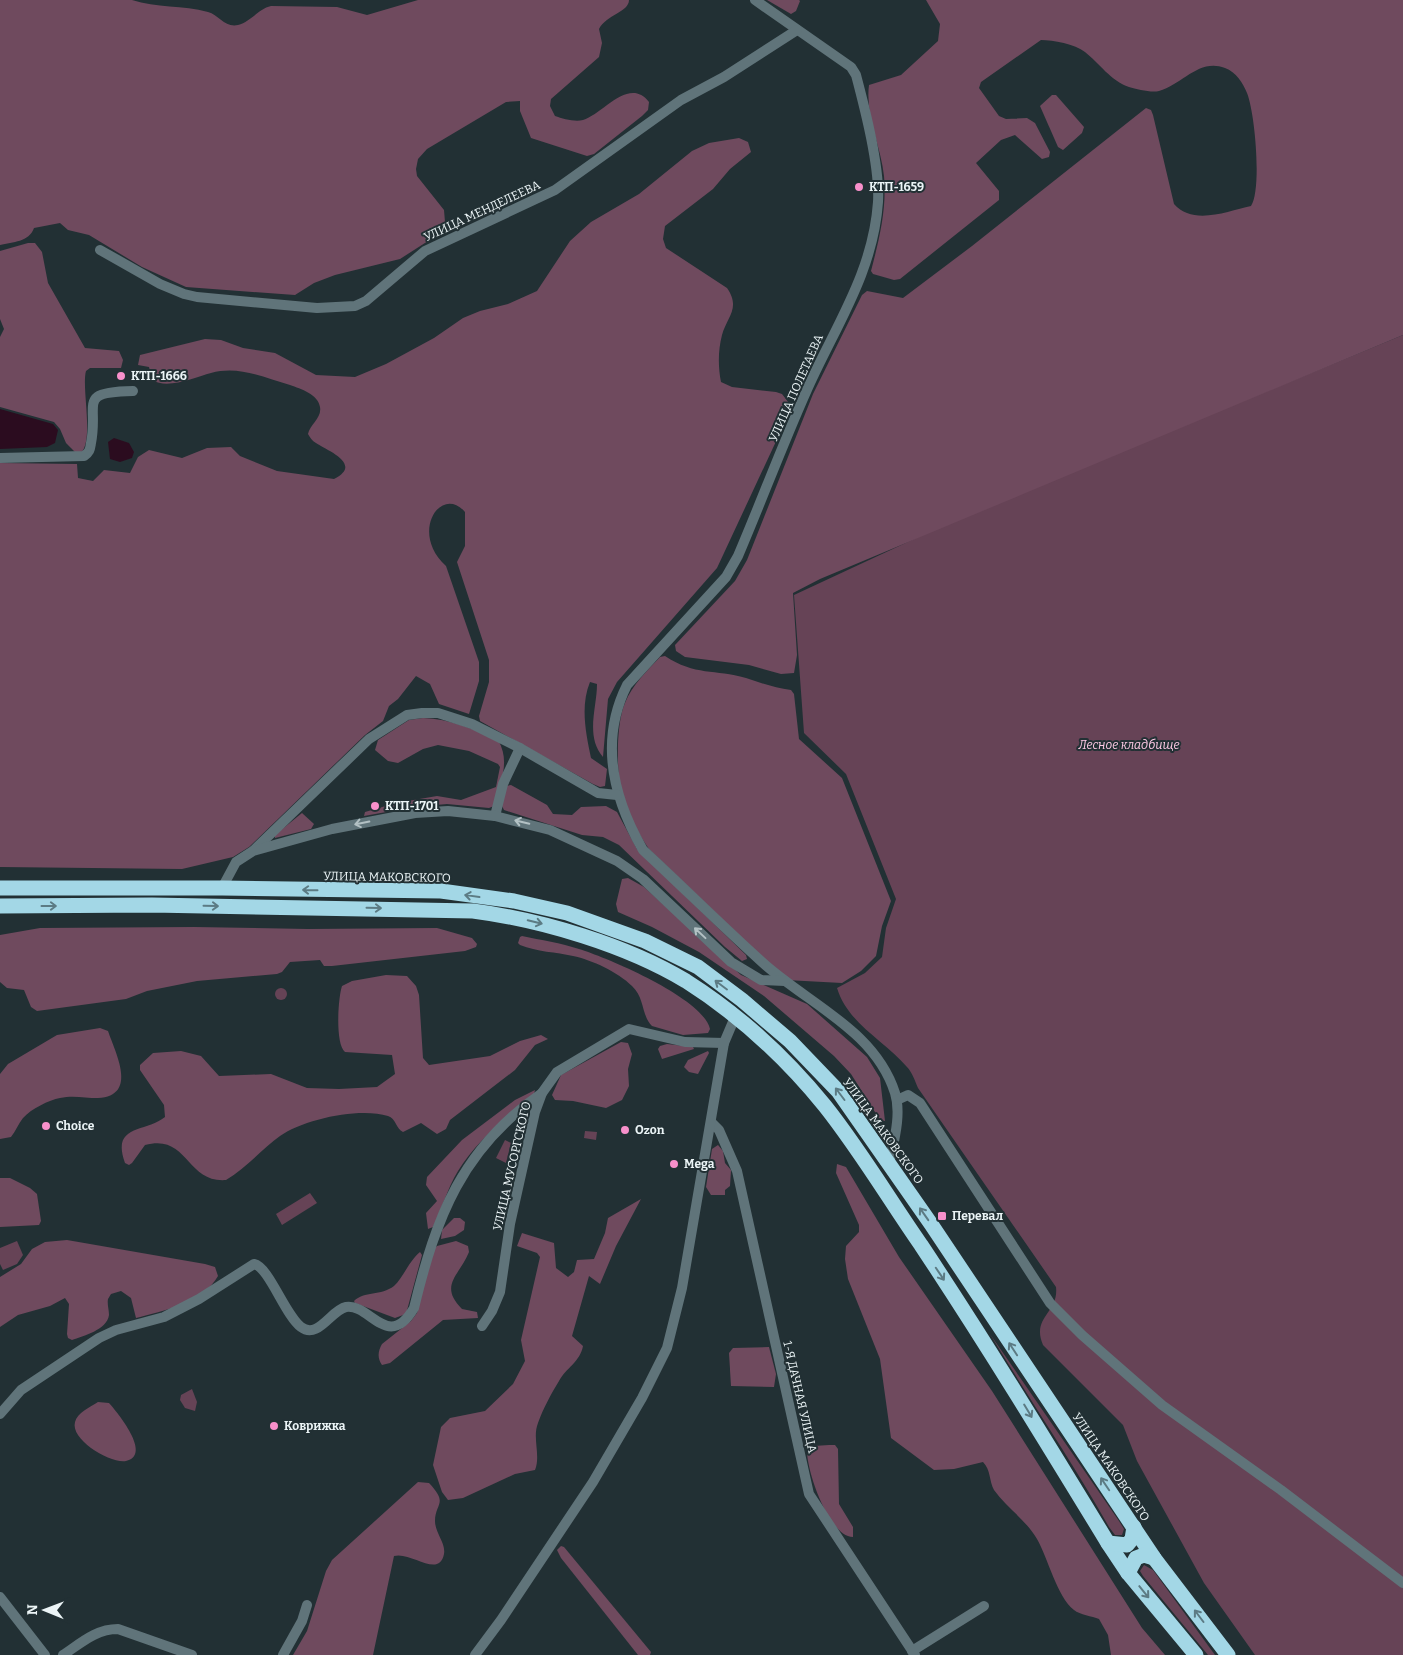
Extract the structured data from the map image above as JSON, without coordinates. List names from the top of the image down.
{
  "streets": {
    "highway": ["УЛИЦА МАКОВСКОГО"],
    "street": [
      "УЛИЦА МЕНДЕЛЕЕВА",
      "УЛИЦА ПОЛЕТАЕВА",
      "УЛИЦА МУСОРГСКОГО",
      "1-Я ДАЧНАЯ УЛИЦА"
    ]
  },
  "crossings": [
    ["УЛИЦА МЕНДЕЛЕЕВА", "УЛИЦА ПОЛЕТАЕВА"]
  ],
  "parks": ["Лесное кладбище"],
  "places": {
    "other": [
      "КТП-1659",
      "КТП-1666",
      "КТП-1701",
      "Choice",
      "Ozon",
      "Mega",
      "Коврижка"
    ],
    "transit": ["Перевал"]
  },
  "north": "left"
}
